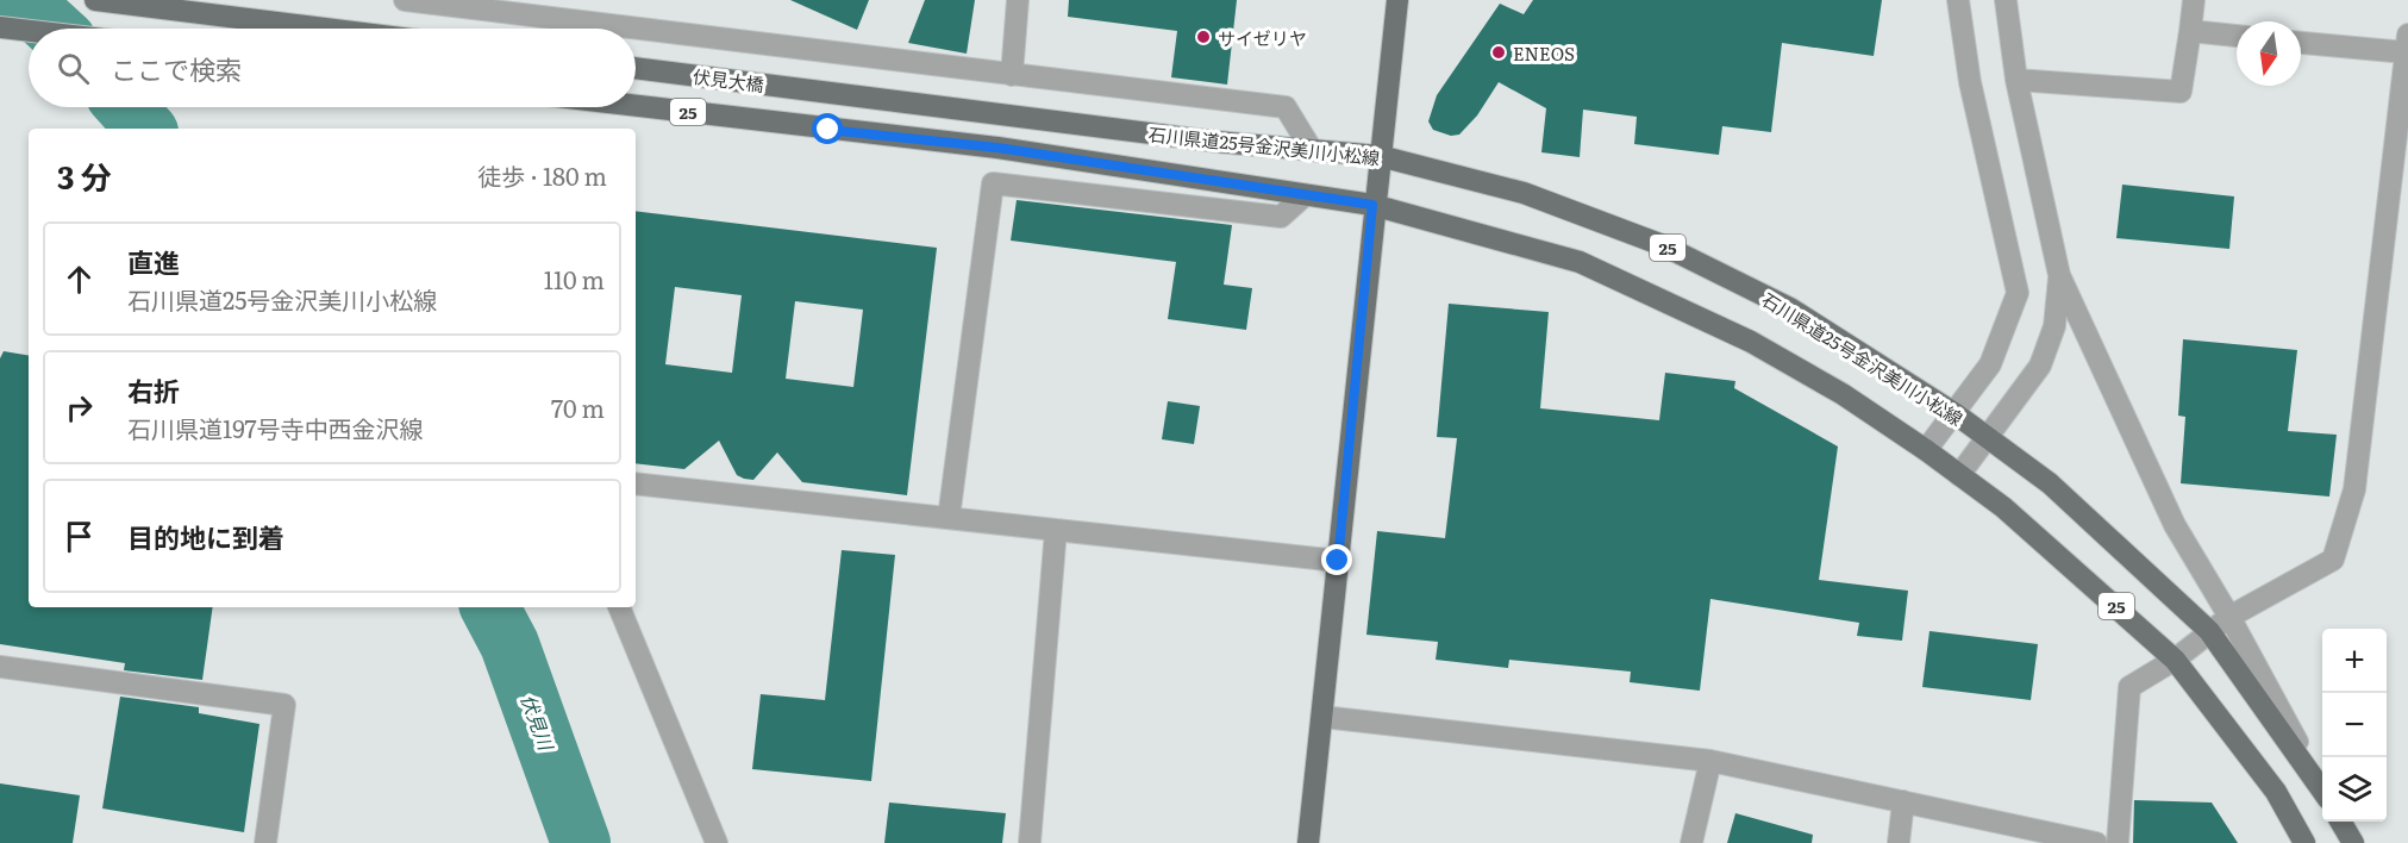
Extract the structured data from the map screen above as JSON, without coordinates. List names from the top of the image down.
{
  "streets": {
    "main road": ["伏見大橋", "25", "石川県道25号金沢美川小松線"]
  },
  "crossings": [
    ["伏見大橋", "25"],
    ["伏見大橋", "石川県道25号金沢美川小松線"]
  ],
  "water": ["伏見川"],
  "places": ["サイゼリヤ", "ENEOS"],
  "north": "bottom",
  "page": {
    "search": "ここで検索",
    "heading": ["3 分", "徒歩 · 180 m"],
    "list": [
      ["直進", "石川県道25号金沢美川小松線", "110 m"],
      ["右折", "石川県道197号寺中西金沢線", "70 m"],
      "目的地に到着"
    ],
    "map_buttons": ["+", "−"]
  }
}
